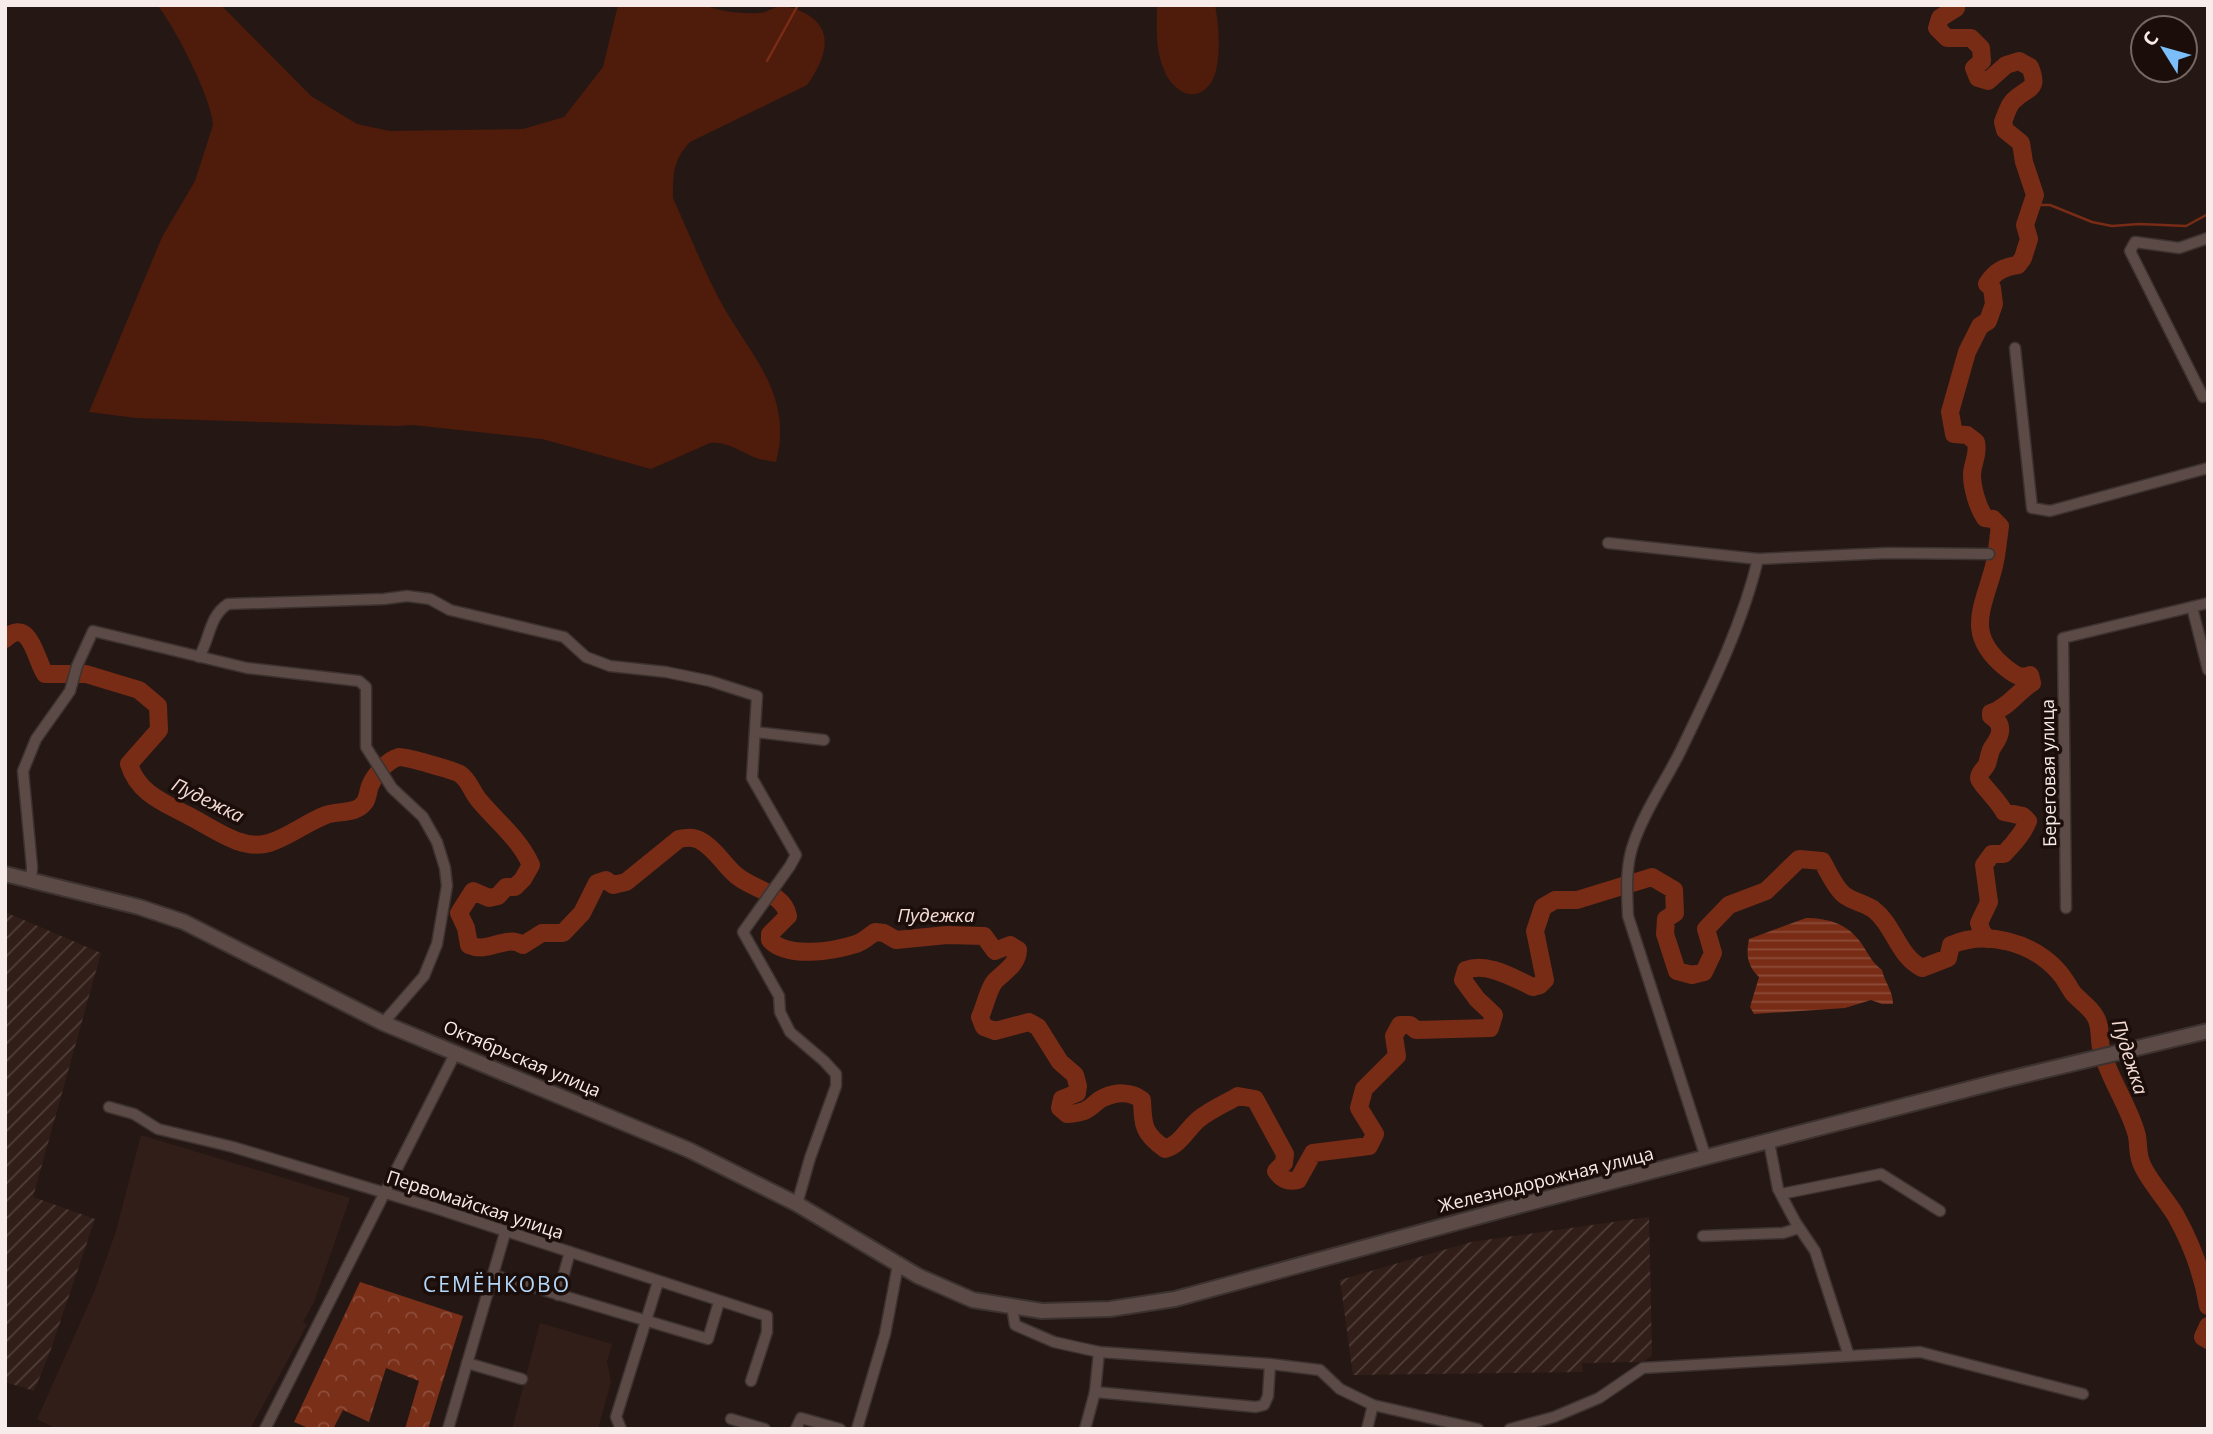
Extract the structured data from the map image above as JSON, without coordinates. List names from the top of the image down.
{
  "streets": {
    "street": [
      "Береговая улица",
      "Октябрьская улица",
      "Железнодорожная улица",
      "Первомайская улица"
    ]
  },
  "crossings": [
    ["Октябрьская улица", "Железнодорожная улица"]
  ],
  "districts": ["СЕМЁНКОВО"],
  "water": ["Пудежка"],
  "north": "top left"
}
